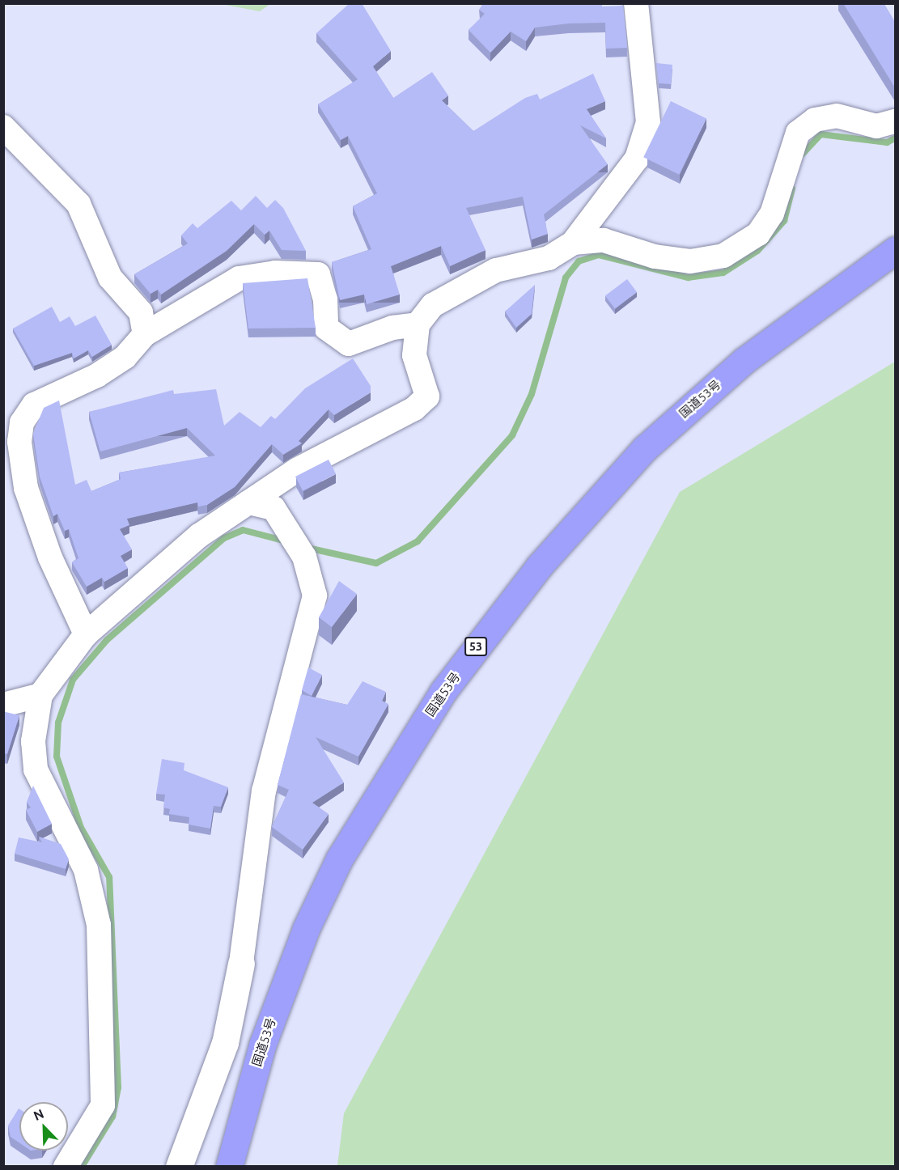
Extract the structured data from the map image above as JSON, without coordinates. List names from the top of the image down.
{
  "streets": {
    "highway": ["国道53号", "53"]
  },
  "north": "top left"
}
